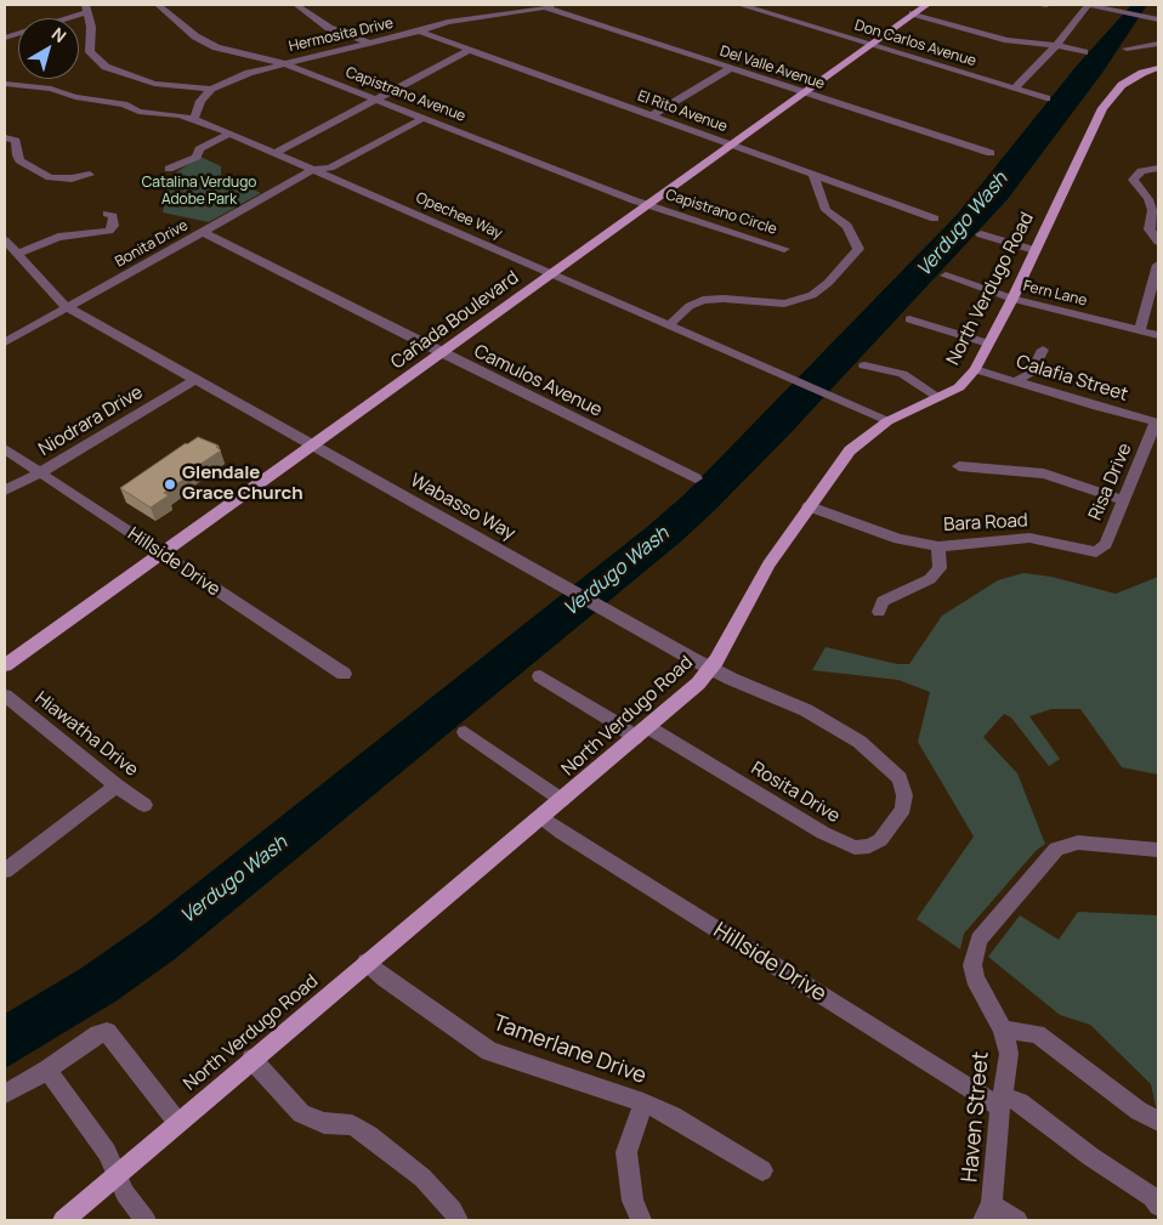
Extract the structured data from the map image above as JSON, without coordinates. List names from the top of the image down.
{
  "streets": {
    "main road": ["North Verdugo Road", "Cañada Boulevard"],
    "street": [
      "Hermosita Drive",
      "Don Carlos Avenue",
      "Del Valle Avenue",
      "Capistrano Avenue",
      "El Rito Avenue",
      "Capistrano Circle",
      "Opechee Way",
      "Bonita Drive",
      "Fern Lane",
      "Calafia Street",
      "Camulos Avenue",
      "Niodrara Drive",
      "Risa Drive",
      "Wabasso Way",
      "Bara Road",
      "Hillside Drive",
      "Hiawatha Drive",
      "Rosita Drive",
      "Tamerlane Drive",
      "Haven Street"
    ]
  },
  "crossings": [
    ["Hermosita Drive", "Del Valle Avenue"],
    ["Hermosita Drive", "Capistrano Avenue"],
    ["Hermosita Drive", "El Rito Avenue"],
    ["Don Carlos Avenue", "Cañada Boulevard"],
    ["Del Valle Avenue", "Cañada Boulevard"],
    ["Capistrano Avenue", "Capistrano Circle"],
    ["Capistrano Avenue", "Bonita Drive"],
    ["Capistrano Avenue", "Cañada Boulevard"],
    ["El Rito Avenue", "Cañada Boulevard"],
    ["Capistrano Circle", "Cañada Boulevard"],
    ["Opechee Way", "Bonita Drive"],
    ["Opechee Way", "North Verdugo Road"],
    ["Opechee Way", "Cañada Boulevard"],
    ["Bonita Drive", "Camulos Avenue"],
    ["Bonita Drive", "Wabasso Way"],
    ["North Verdugo Road", "Fern Lane"],
    ["North Verdugo Road", "Calafia Street"],
    ["North Verdugo Road", "Wabasso Way"],
    ["North Verdugo Road", "Bara Road"],
    ["North Verdugo Road", "Hillside Drive"],
    ["North Verdugo Road", "Rosita Drive"],
    ["North Verdugo Road", "Tamerlane Drive"],
    ["Cañada Boulevard", "Camulos Avenue"],
    ["Cañada Boulevard", "Wabasso Way"],
    ["Cañada Boulevard", "Hillside Drive"],
    ["Calafia Street", "Risa Drive"],
    ["Niodrara Drive", "Wabasso Way"],
    ["Niodrara Drive", "Hillside Drive"],
    ["Risa Drive", "Bara Road"],
    ["Wabasso Way", "Rosita Drive"],
    ["Hillside Drive", "Haven Street"]
  ],
  "water": ["Verdugo Wash"],
  "parks": ["Catalina Verdugo Adobe Park"],
  "places": ["Glendale Grace Church"],
  "north": "top right"
}
